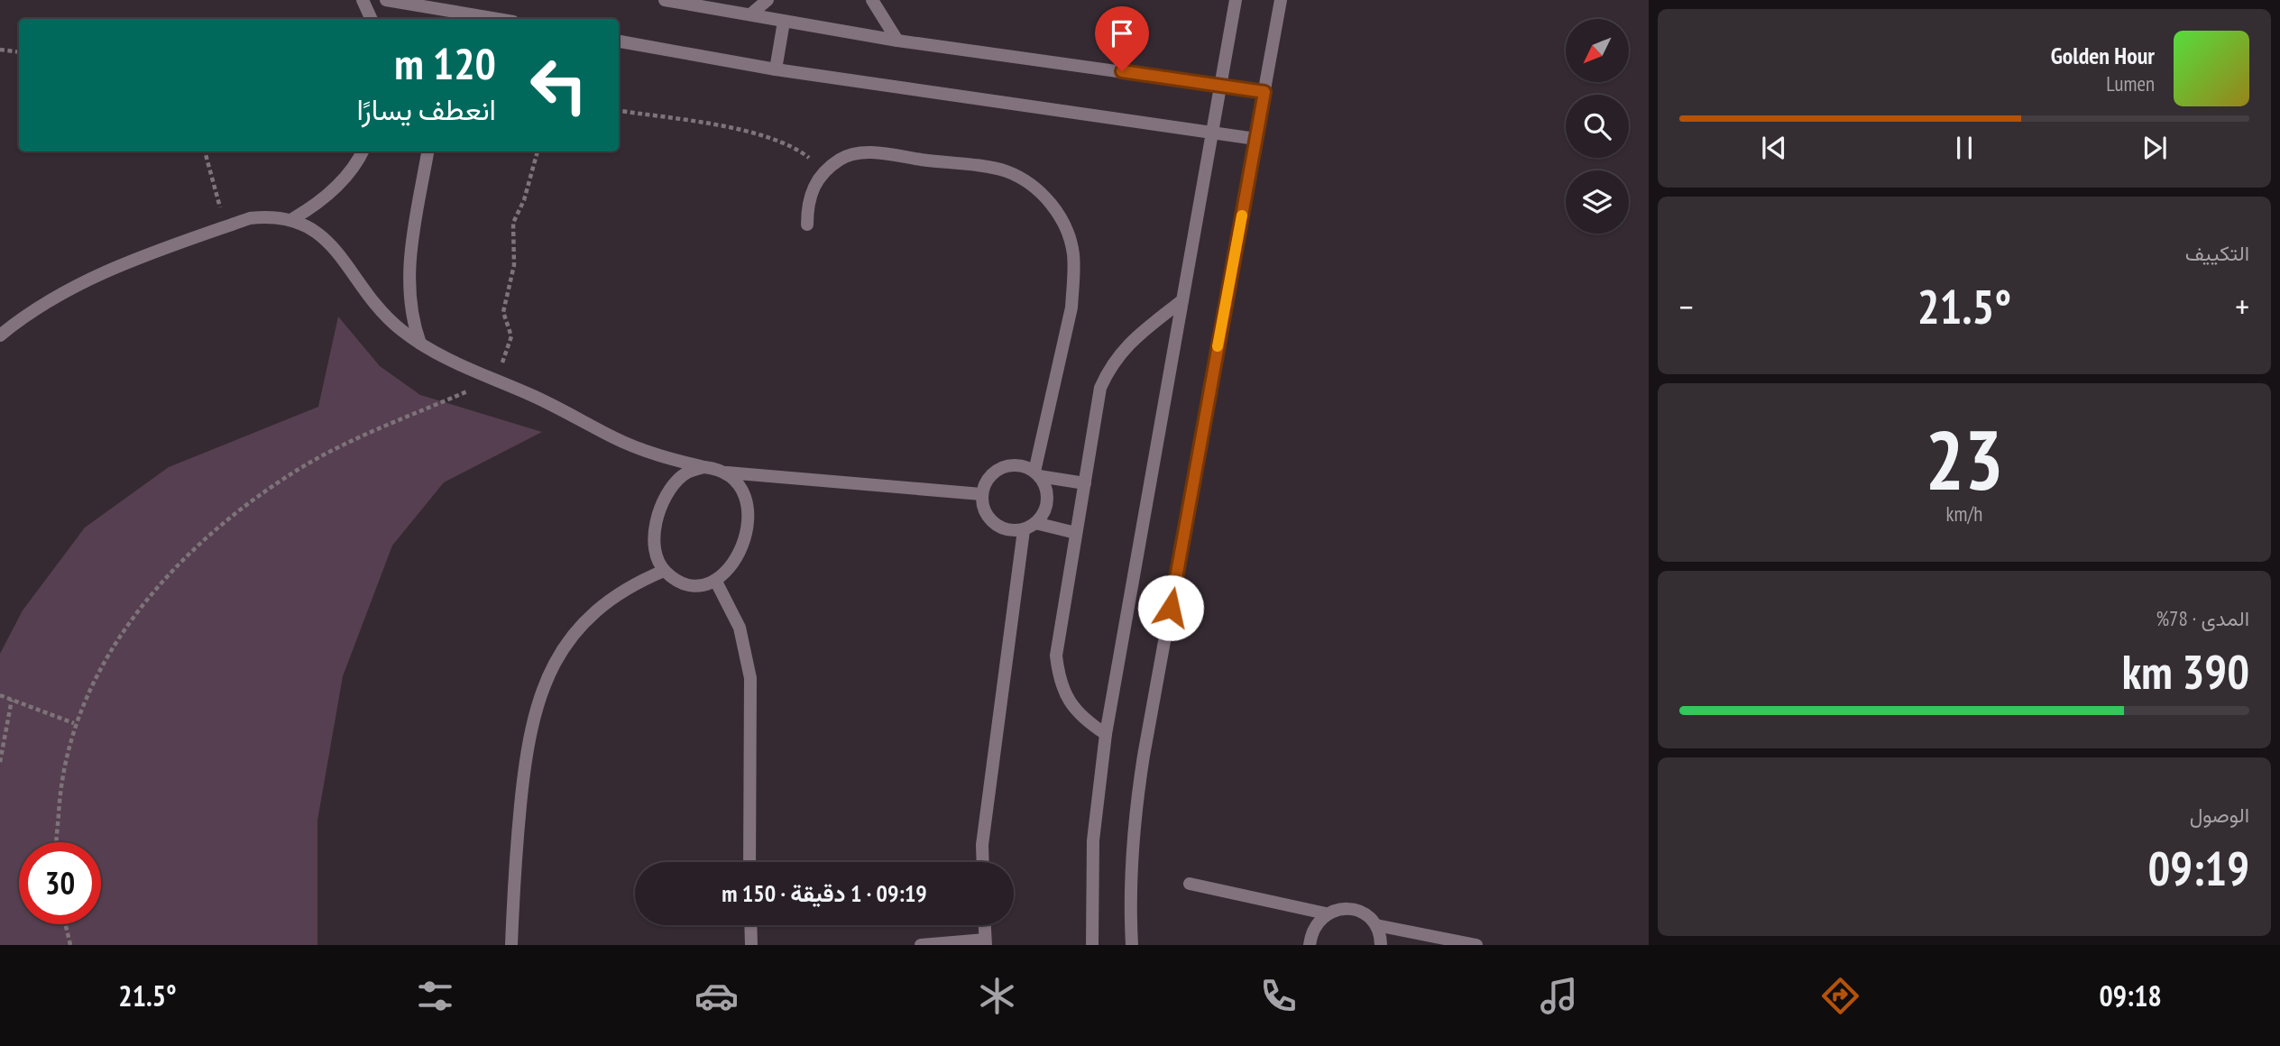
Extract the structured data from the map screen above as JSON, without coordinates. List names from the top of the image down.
{
  "north": "bottom left",
  "page": {
    "turn": ["120 m", "انعطف يسارًا"],
    "song": ["Golden Hour", "Lumen"],
    "tile": [
      "التكييف",
      ["23", "km/h"],
      ["المدى · 78%", "390 km"],
      ["الوصول", "09:19"]
    ],
    "heat": ["−", "21.5°", "+"],
    "limit": "30",
    "trip": "09:19 · 1 دقيقة · 150 m",
    "tabs": ["09:18", "21.5°"]
  }
}
